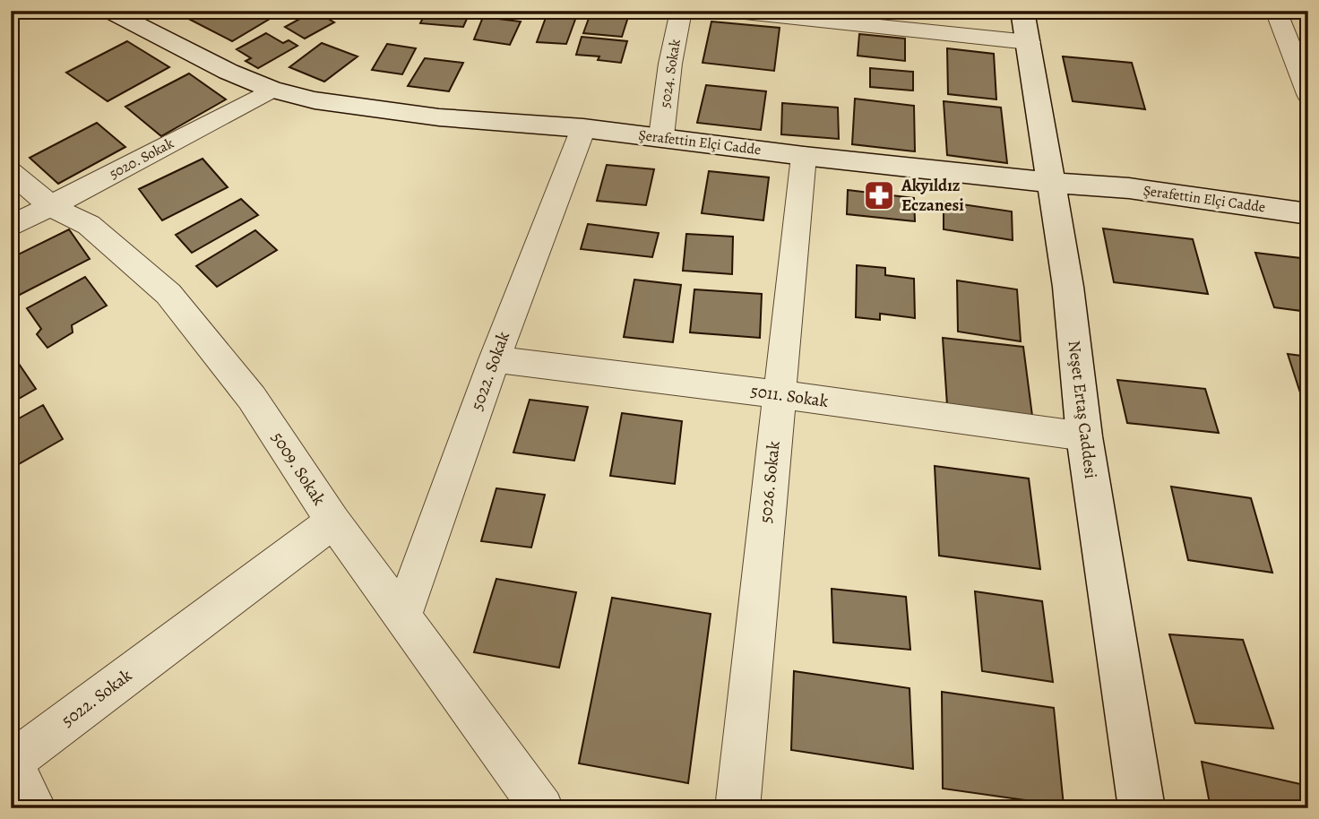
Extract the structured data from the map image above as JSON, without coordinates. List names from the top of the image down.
{
  "streets": {
    "street": [
      "5024. Sokak",
      "Şerafettin Elçi Cadde",
      "5020. Sokak",
      "5022. Sokak",
      "5011. Sokak",
      "Neşet Ertaş Caddesi",
      "5009. Sokak",
      "5026. Sokak"
    ]
  },
  "crossings": [
    ["5024. Sokak", "Şerafettin Elçi Cadde"],
    ["Şerafettin Elçi Cadde", "5020. Sokak"],
    ["Şerafettin Elçi Cadde", "5022. Sokak"],
    ["Şerafettin Elçi Cadde", "Neşet Ertaş Caddesi"],
    ["Şerafettin Elçi Cadde", "5026. Sokak"],
    ["5020. Sokak", "5009. Sokak"],
    ["5022. Sokak", "5011. Sokak"],
    ["5022. Sokak", "5009. Sokak"],
    ["5011. Sokak", "Neşet Ertaş Caddesi"],
    ["5011. Sokak", "5026. Sokak"]
  ],
  "places": {
    "pharmacy": ["Akyıldız Eczanesi"]
  }
}
